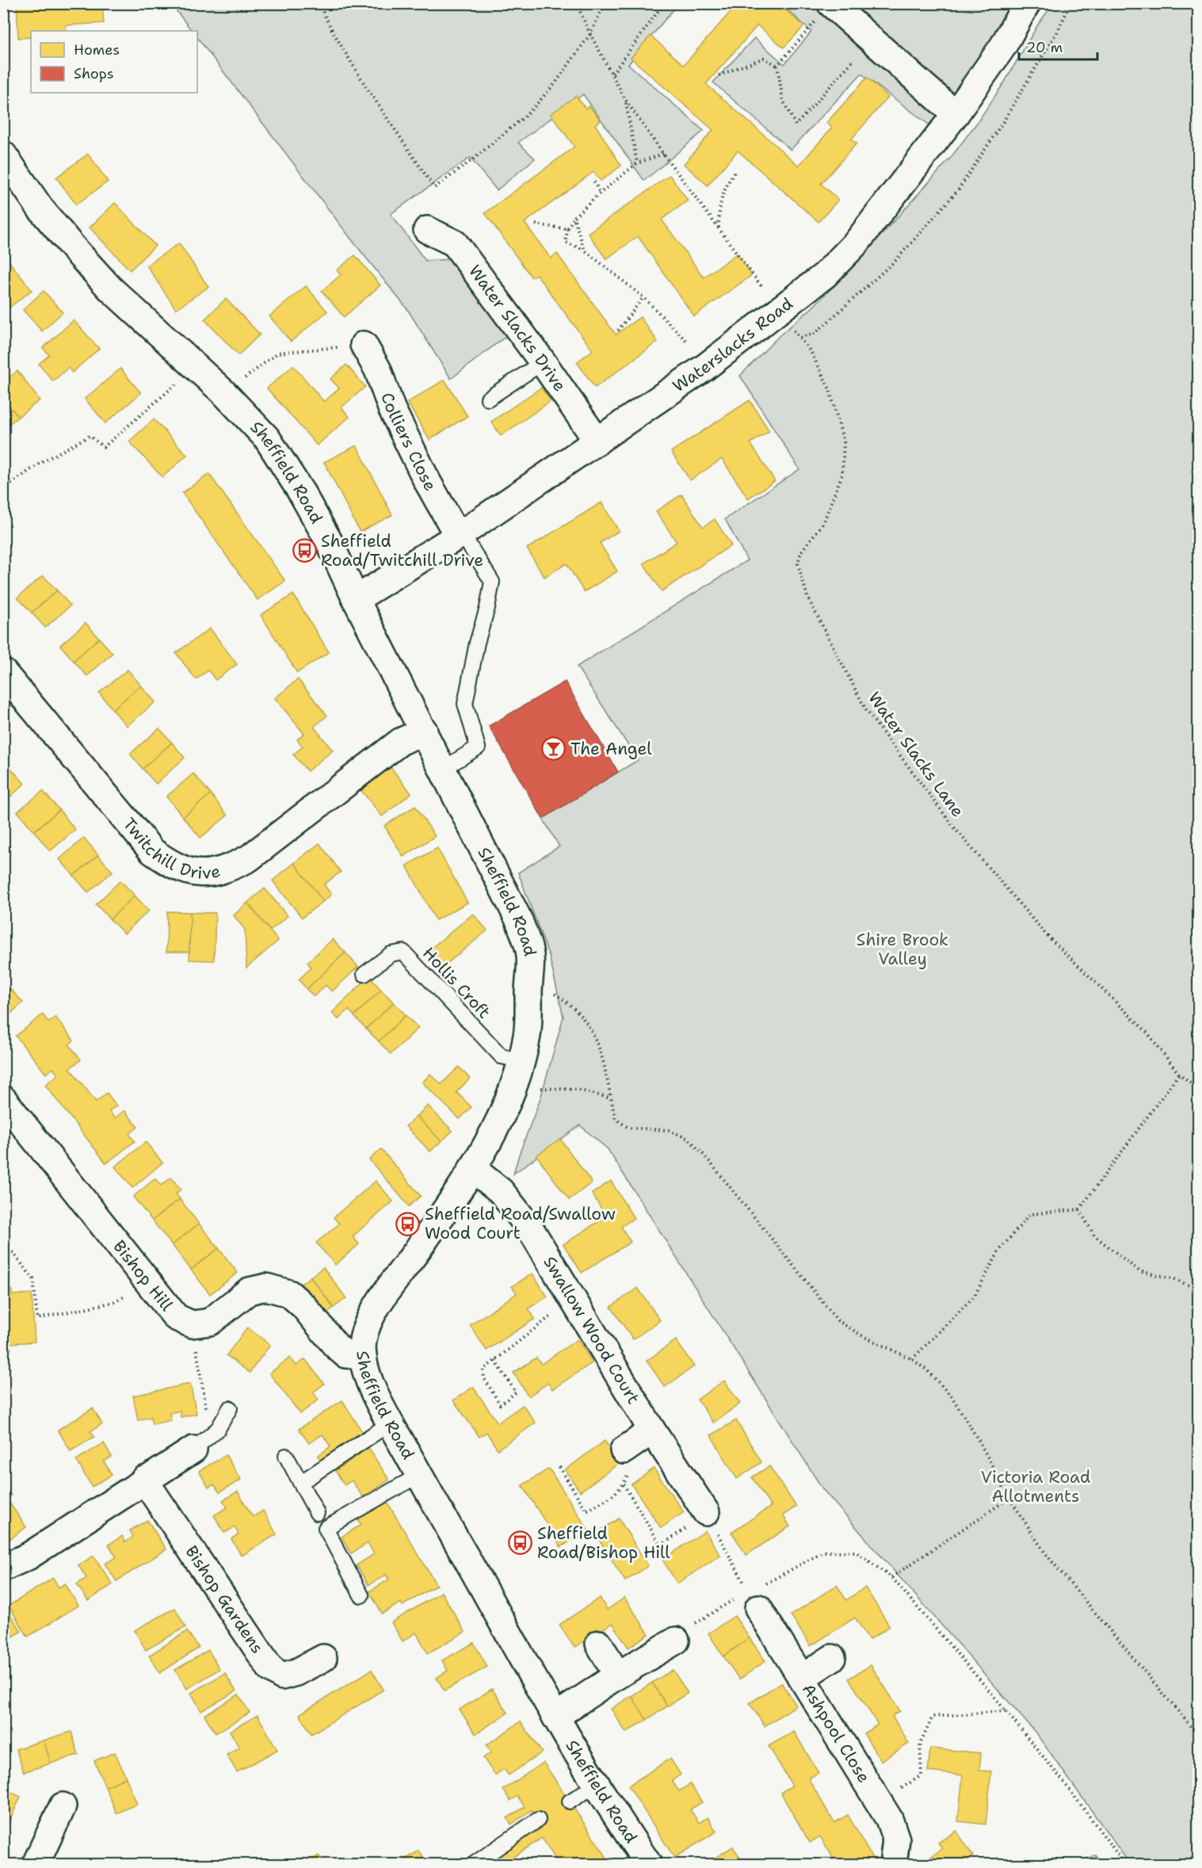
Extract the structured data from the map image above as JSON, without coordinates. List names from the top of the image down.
{
  "streets": {
    "street": [
      "Water Slacks Drive",
      "Waterslacks Road",
      "Colliers Close",
      "Sheffield Road",
      "Twitchill Drive",
      "Bishop Hill",
      "Swallow Wood Court",
      "Bishop Gardens",
      "Ashpool Close"
    ],
    "lane": ["Hollis Croft"],
    "path": ["Water Slacks Lane"]
  },
  "crossings": [
    ["Water Slacks Drive", "Waterslacks Road"],
    ["Waterslacks Road", "Colliers Close"],
    ["Waterslacks Road", "Sheffield Road"],
    ["Sheffield Road", "Twitchill Drive"],
    ["Sheffield Road", "Hollis Croft"],
    ["Sheffield Road", "Bishop Hill"],
    ["Sheffield Road", "Swallow Wood Court"]
  ],
  "parks": ["Shire Brook Valley", "Victoria Road Allotments"],
  "places": {
    "bus stop": ["Sheffield Road/Twitchill Drive", "Sheffield Road/Swallow Wood Court", "Sheffield Road/Bishop Hill"],
    "bar": ["The Angel"]
  },
  "legend": ["Homes", "Shops"],
  "scale_bar": "20 m"
}
